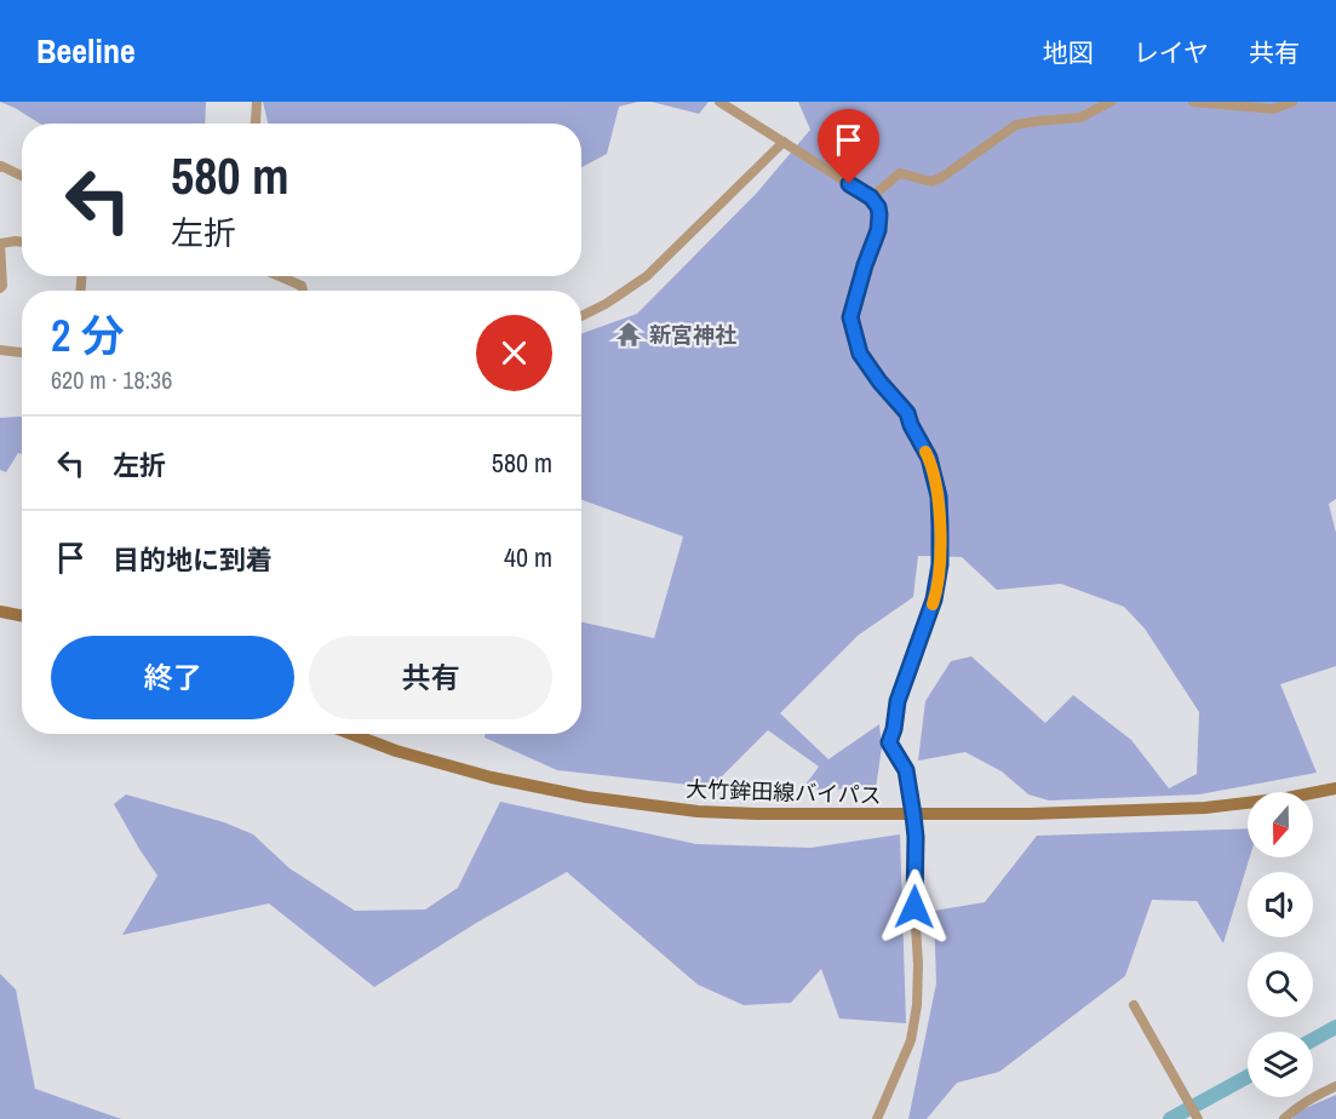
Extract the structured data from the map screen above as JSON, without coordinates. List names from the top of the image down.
{
  "streets": {
    "main road": ["大竹鉾田線バイパス"]
  },
  "places": {
    "temple": ["新宮神社"]
  },
  "north": "bottom",
  "page": {
    "header": "Beeline",
    "nav": ["地図", "レイヤ", "共有"],
    "turn": ["580 m", "左折"],
    "heading": ["2 分", "620 m · 18:36"],
    "list": [
      {
        "name": "左折",
        "value": "580 m"
      },
      {
        "name": "目的地に到着",
        "value": "40 m"
      }
    ],
    "buttons": ["終了", "共有"]
  }
}
